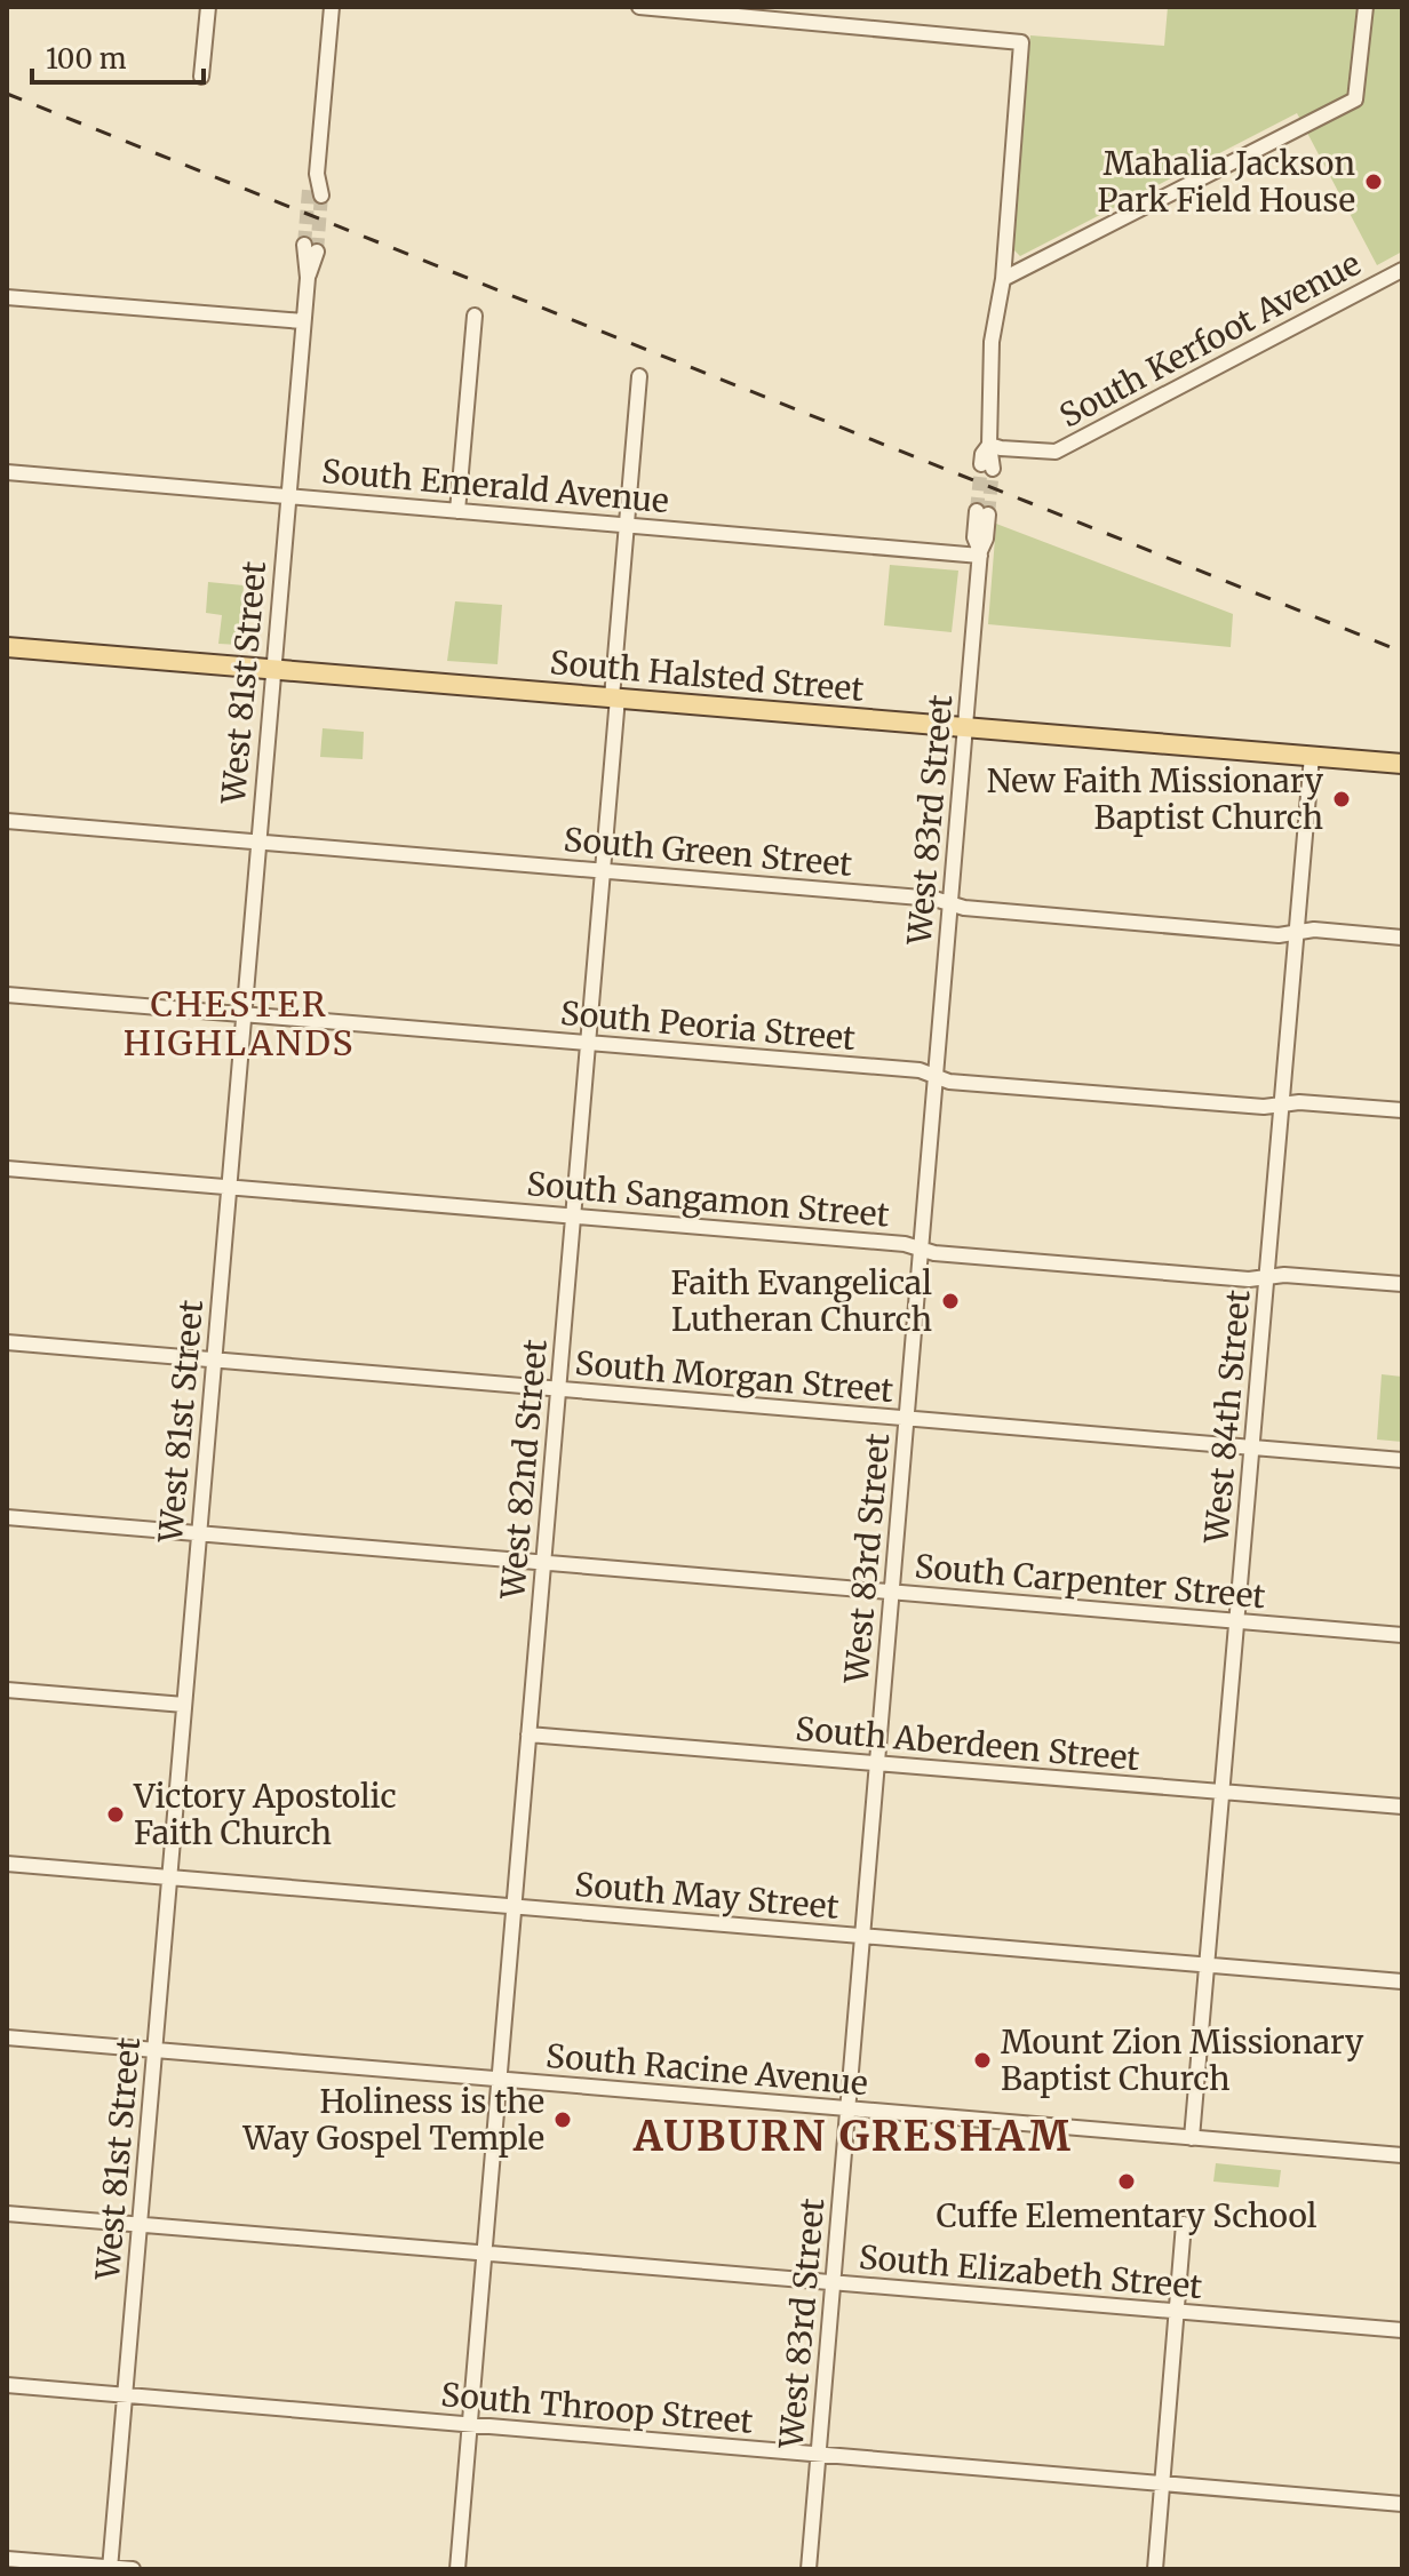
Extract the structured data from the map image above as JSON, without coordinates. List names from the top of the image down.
{
  "streets": {
    "main road": ["South Halsted Street"],
    "street": [
      "South Kerfoot Avenue",
      "South Emerald Avenue",
      "West 81st Street",
      "West 83rd Street",
      "South Green Street",
      "South Peoria Street",
      "South Sangamon Street",
      "South Morgan Street",
      "West 84th Street",
      "West 82nd Street",
      "South Carpenter Street",
      "South Aberdeen Street",
      "South May Street",
      "South Racine Avenue",
      "South Elizabeth Street",
      "South Throop Street"
    ]
  },
  "crossings": [
    ["South Emerald Avenue", "West 81st Street"],
    ["South Emerald Avenue", "West 83rd Street"],
    ["South Emerald Avenue", "West 82nd Street"],
    ["South Halsted Street", "West 81st Street"],
    ["South Halsted Street", "West 83rd Street"],
    ["South Halsted Street", "West 84th Street"],
    ["South Halsted Street", "West 82nd Street"],
    ["West 81st Street", "South Green Street"],
    ["West 81st Street", "South Peoria Street"],
    ["West 81st Street", "South Sangamon Street"],
    ["West 81st Street", "South Morgan Street"],
    ["West 81st Street", "South Carpenter Street"],
    ["West 81st Street", "South May Street"],
    ["West 81st Street", "South Racine Avenue"],
    ["West 81st Street", "South Elizabeth Street"],
    ["West 81st Street", "South Throop Street"],
    ["West 83rd Street", "South Green Street"],
    ["West 83rd Street", "South Peoria Street"],
    ["West 83rd Street", "South Sangamon Street"],
    ["West 83rd Street", "South Morgan Street"],
    ["West 83rd Street", "South Carpenter Street"],
    ["West 83rd Street", "South Aberdeen Street"],
    ["West 83rd Street", "South May Street"],
    ["West 83rd Street", "South Racine Avenue"],
    ["West 83rd Street", "South Elizabeth Street"],
    ["West 83rd Street", "South Throop Street"],
    ["South Green Street", "West 84th Street"],
    ["South Green Street", "West 82nd Street"],
    ["South Peoria Street", "West 84th Street"],
    ["South Peoria Street", "West 82nd Street"],
    ["South Sangamon Street", "West 84th Street"],
    ["South Sangamon Street", "West 82nd Street"],
    ["South Morgan Street", "West 84th Street"],
    ["South Morgan Street", "West 82nd Street"],
    ["West 84th Street", "South Carpenter Street"],
    ["West 84th Street", "South Aberdeen Street"],
    ["West 84th Street", "South May Street"],
    ["West 84th Street", "South Racine Avenue"],
    ["West 82nd Street", "South Carpenter Street"],
    ["West 82nd Street", "South Aberdeen Street"],
    ["West 82nd Street", "South May Street"],
    ["West 82nd Street", "South Racine Avenue"],
    ["West 82nd Street", "South Elizabeth Street"],
    ["West 82nd Street", "South Throop Street"]
  ],
  "districts": ["CHESTER HIGHLANDS", "AUBURN GRESHAM"],
  "places": [
    "Mahalia Jackson Park Field House",
    "New Faith Missionary Baptist Church",
    "Faith Evangelical Lutheran Church",
    "Victory Apostolic Faith Church",
    "Mount Zion Missionary Baptist Church",
    "Holiness is the Way Gospel Temple",
    "Cuffe Elementary School"
  ],
  "scale_bar": "100 m"
}
